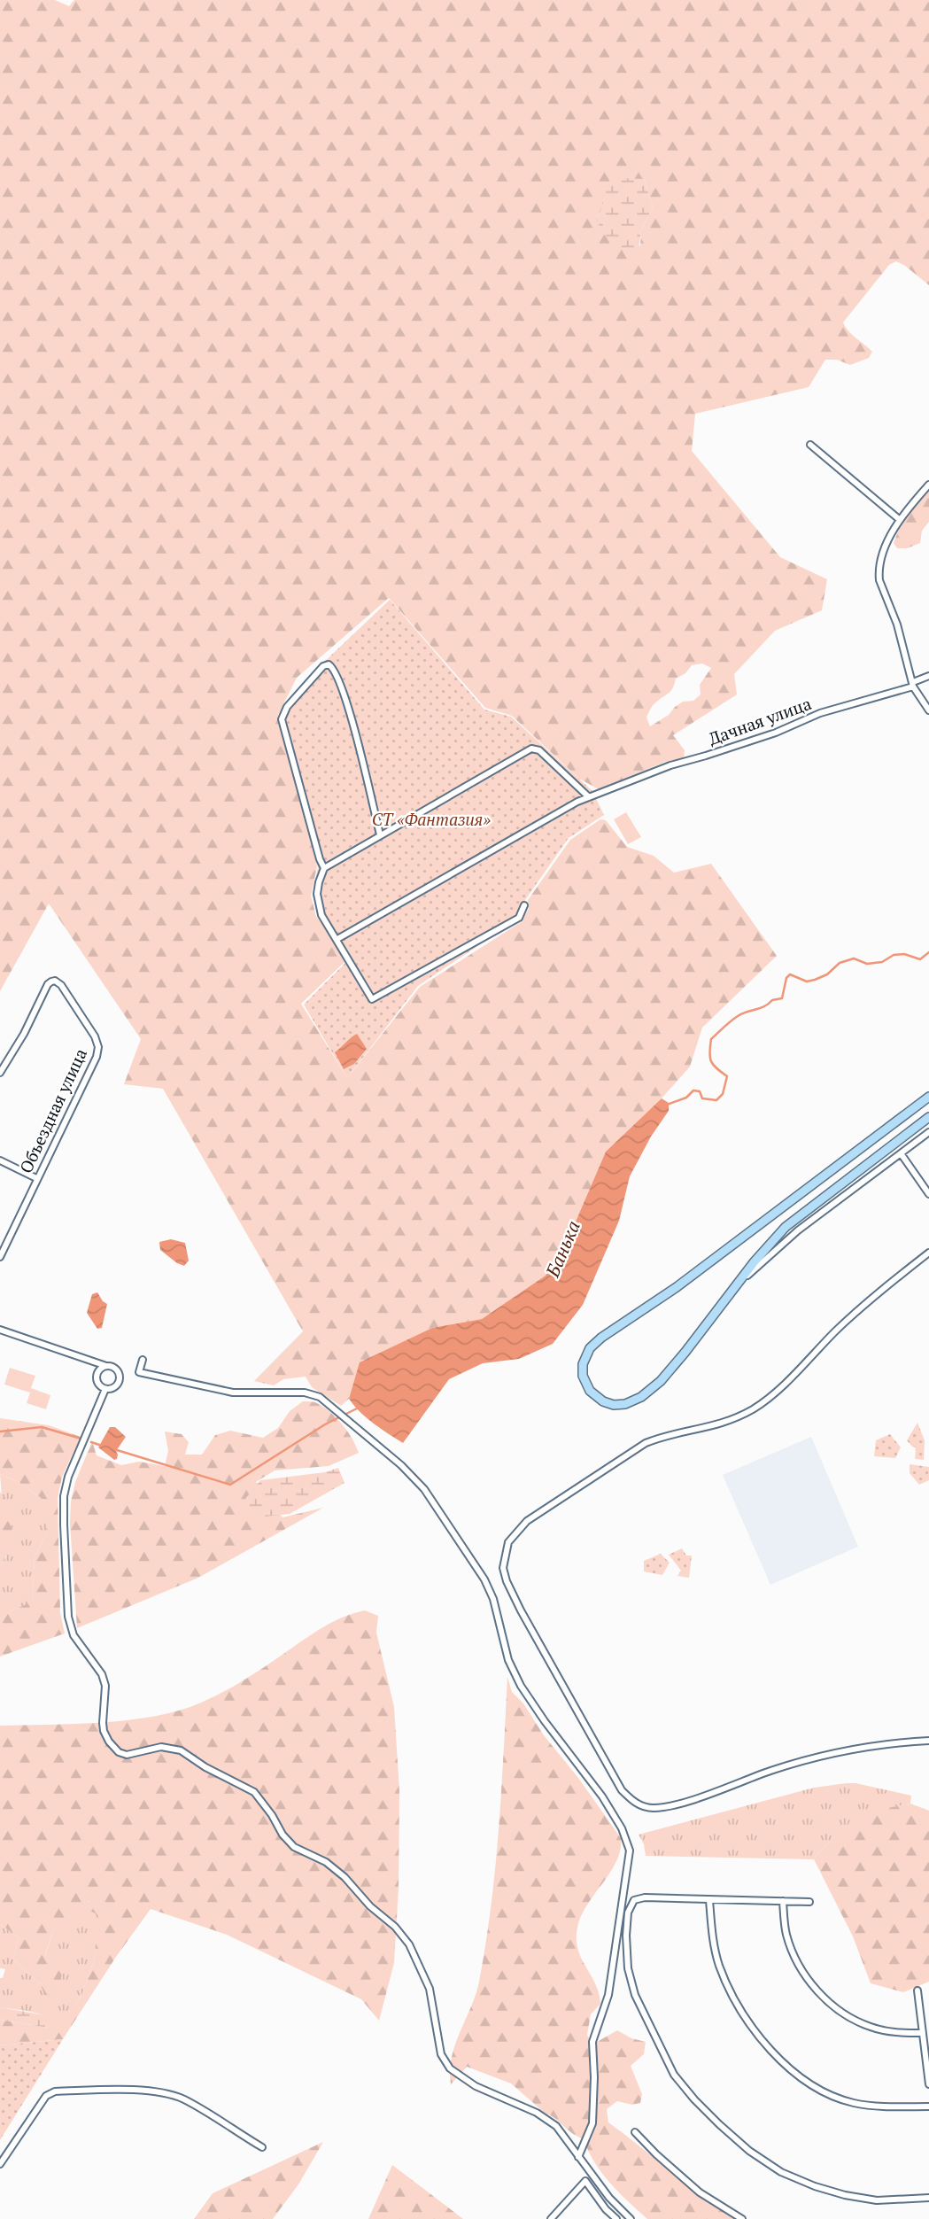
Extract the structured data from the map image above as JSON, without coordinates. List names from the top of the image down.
{
  "streets": {
    "street": ["Дачная улица", "Объездная улица"]
  },
  "water": ["Банька"],
  "parks": ["СТ «Фантазия»"]
}
